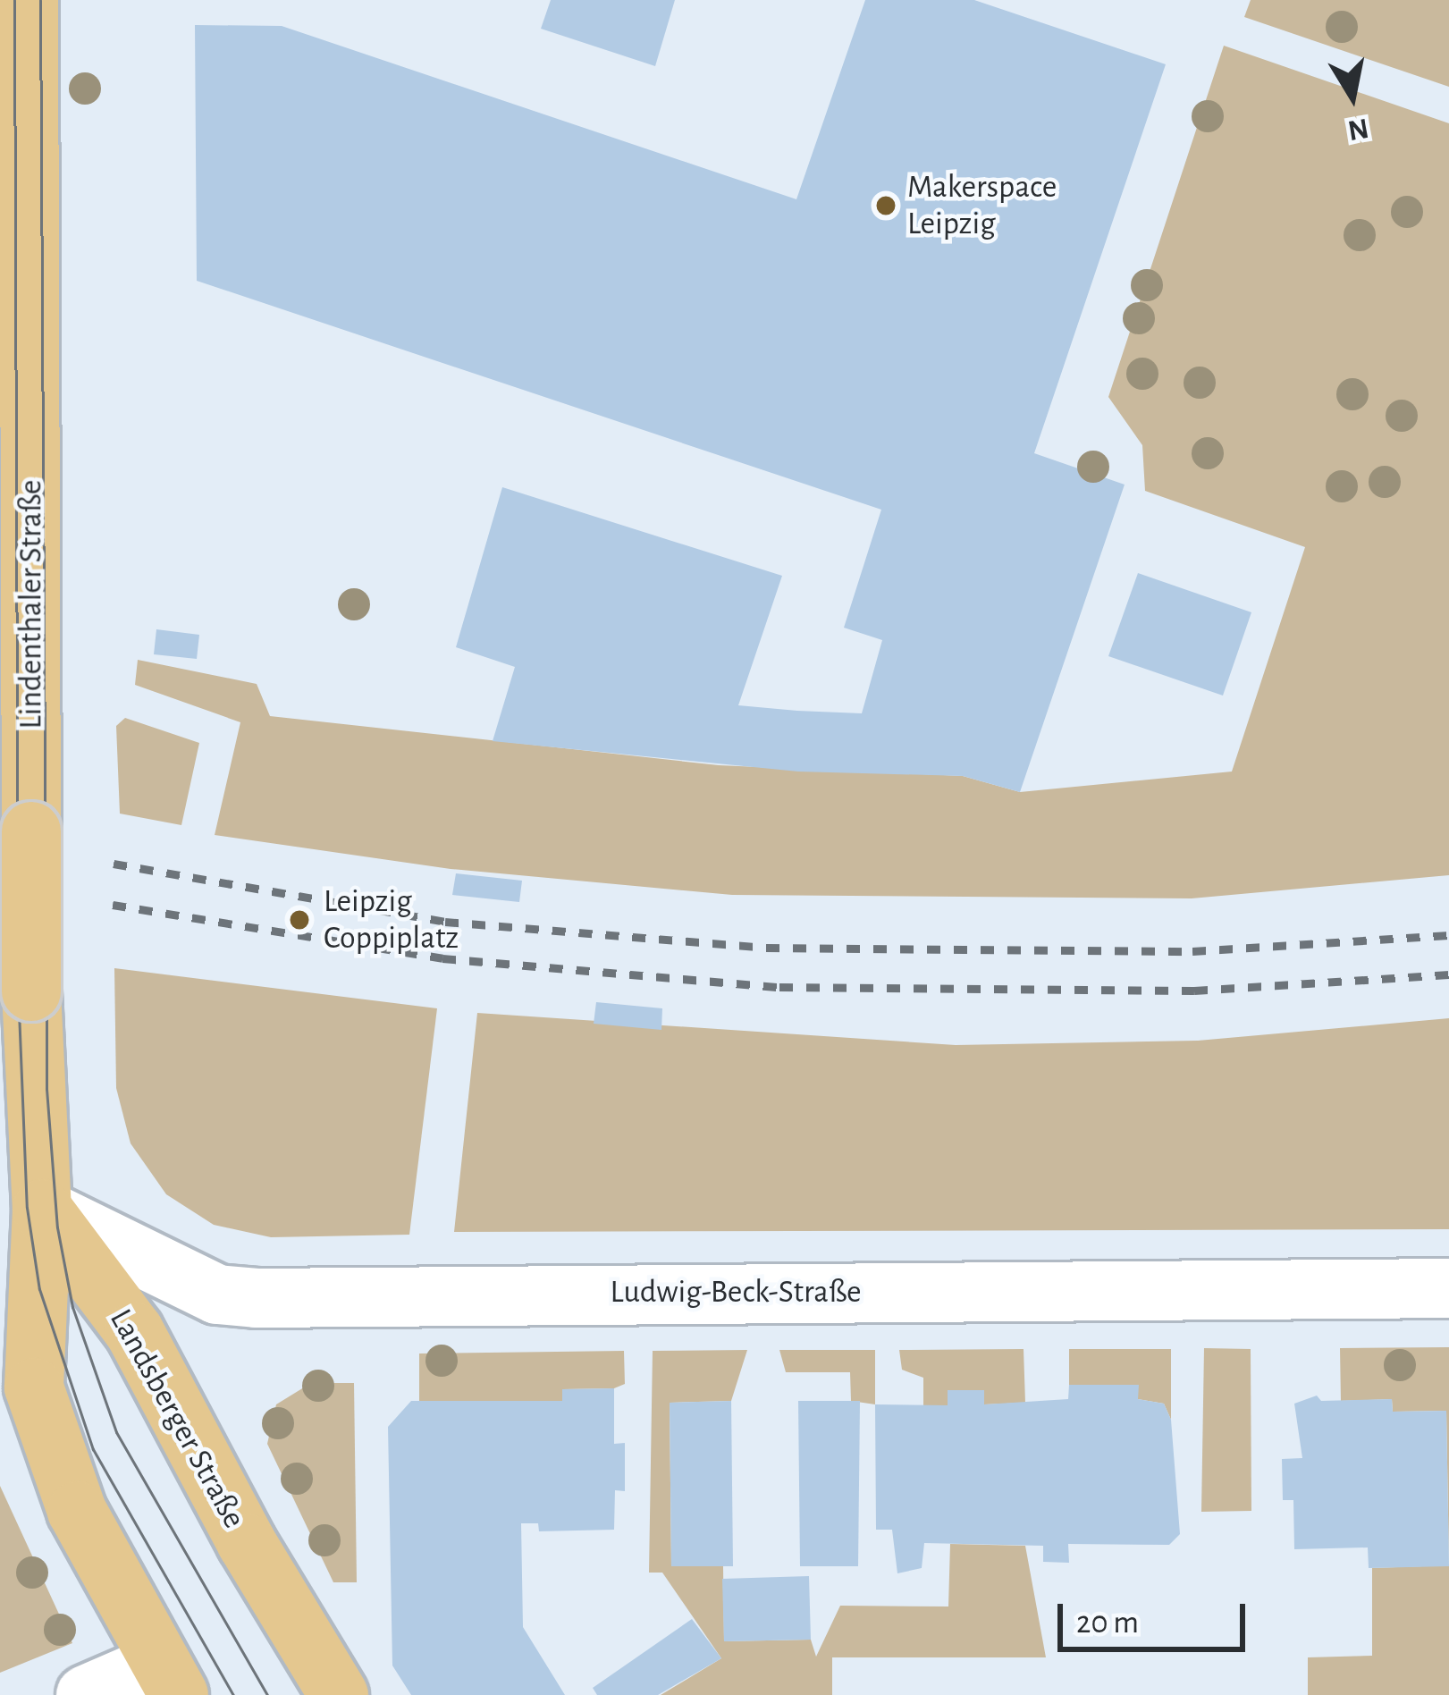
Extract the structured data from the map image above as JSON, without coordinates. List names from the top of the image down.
{
  "streets": {
    "main road": ["Lindenthaler Straße", "Landsberger Straße"],
    "street": ["Ludwig-Beck-Straße"]
  },
  "crossings": [
    ["Lindenthaler Straße", "Ludwig-Beck-Straße"],
    ["Lindenthaler Straße", "Landsberger Straße"],
    ["Ludwig-Beck-Straße", "Landsberger Straße"]
  ],
  "places": ["Makerspace Leipzig", "Leipzig Coppiplatz"],
  "scale_bar": "20 m",
  "north": "bottom"
}
